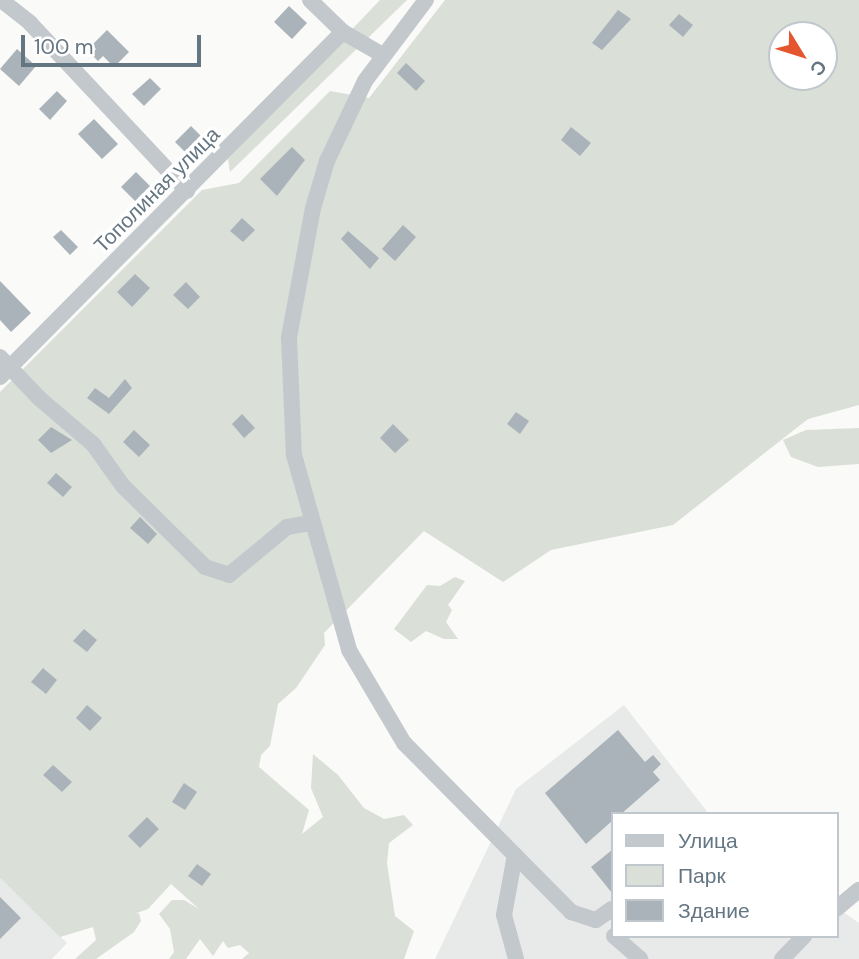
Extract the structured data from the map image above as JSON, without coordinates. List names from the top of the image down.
{
  "streets": {
    "street": ["Тополиная улица"]
  },
  "legend": ["Улица", "Парк", "Здание"],
  "scale_bar": "100 m",
  "north": "bottom right"
}
